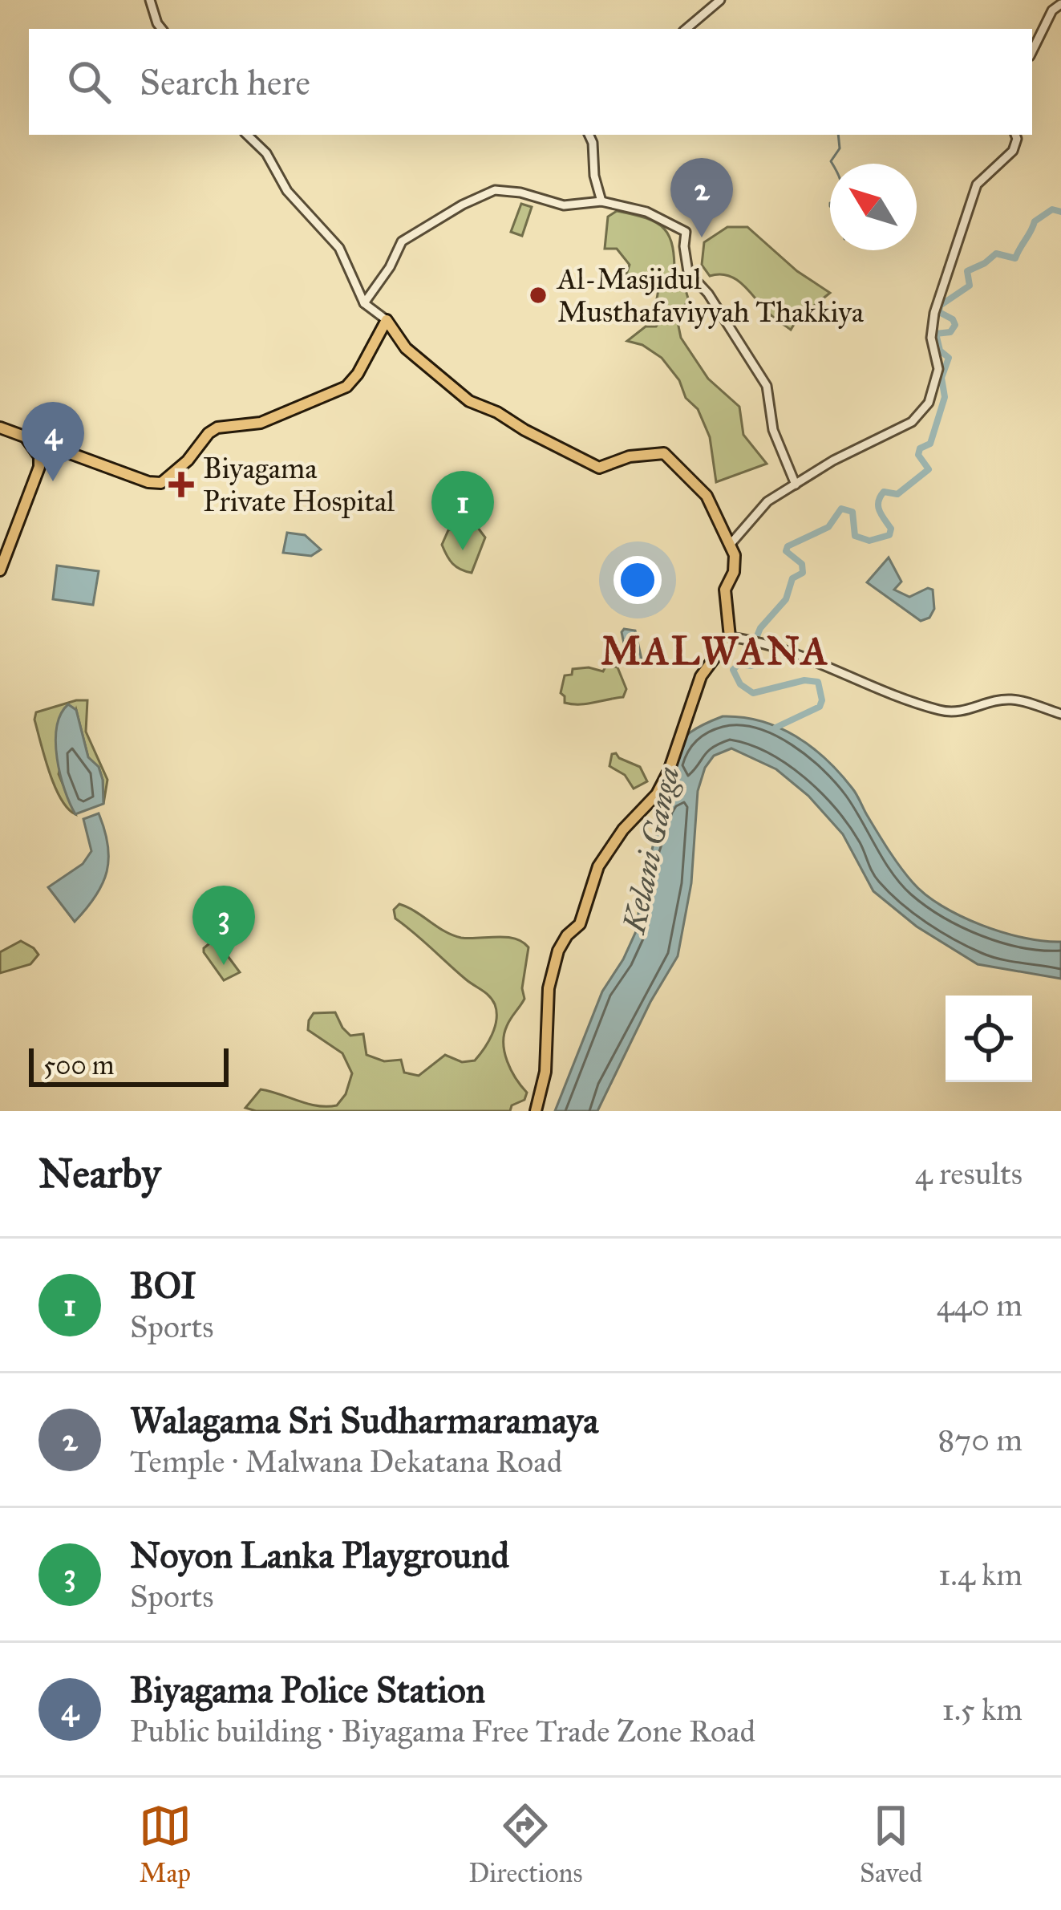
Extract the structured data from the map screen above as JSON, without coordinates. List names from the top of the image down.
{
  "districts": ["MALWANA"],
  "water": ["Kelani Ganga"],
  "places": {
    "other": ["Al-Masjidul Musthafaviyyah Thakkiya"],
    "health": ["Biyagama Private Hospital"]
  },
  "scale_bar": "500 m",
  "north": "top left",
  "page": {
    "search": "Search here",
    "pins": [
      "2",
      "4",
      "1",
      "3"
    ],
    "scale": "500 m",
    "heading": ["Nearby", "4 results"],
    "list": [
      {
        "mark": "1",
        "name": "BOI",
        "note": "Sports",
        "value": "440 m"
      },
      {
        "mark": "2",
        "name": "Walagama Sri Sudharmaramaya",
        "note": "Temple · Malwana Dekatana Road",
        "value": "870 m"
      },
      {
        "mark": "3",
        "name": "Noyon Lanka Playground",
        "note": "Sports",
        "value": "1.4 km"
      },
      {
        "mark": "4",
        "name": "Biyagama Police Station",
        "note": "Public building · Biyagama Free Trade Zone Road",
        "value": "1.5 km"
      }
    ],
    "nav": ["Map", "Directions", "Saved"]
  }
}
